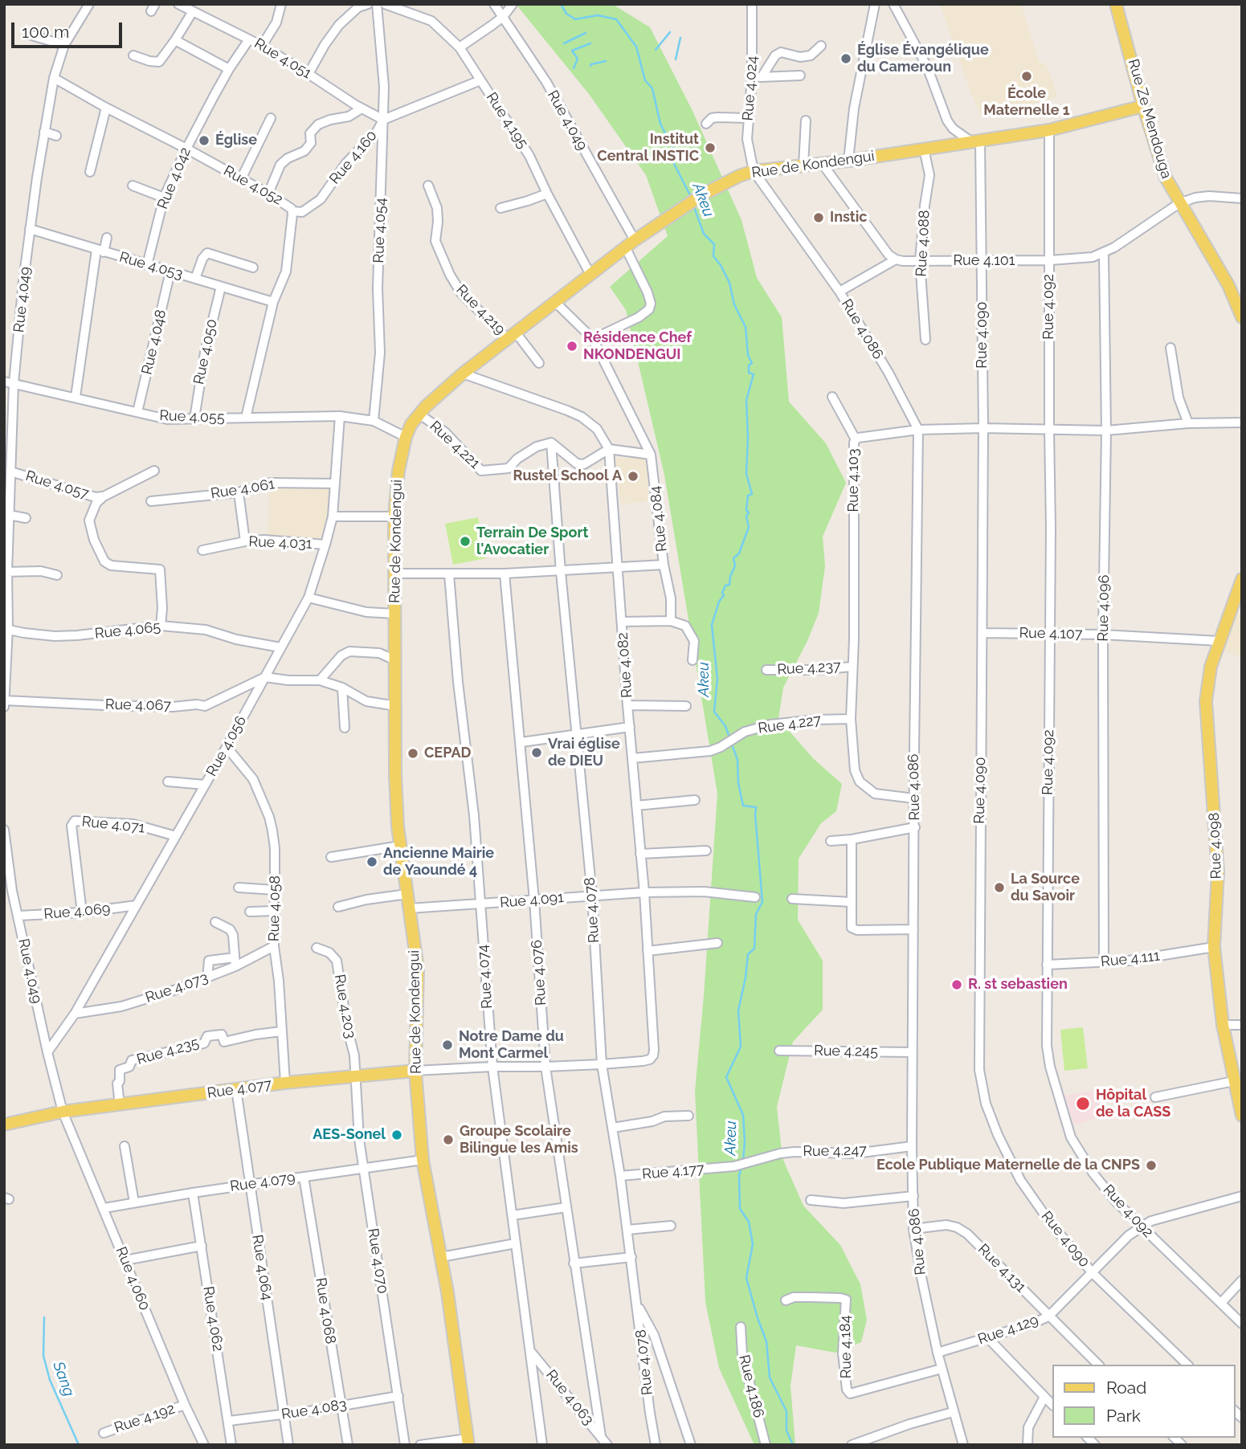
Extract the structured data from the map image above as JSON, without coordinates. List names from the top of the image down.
{
  "streets": {
    "main road": [
      "Rue Ze Mendouga",
      "Rue de Kondengui",
      "Rue 4.098",
      "Rue 4.077"
    ],
    "street": [
      "Rue 4.051",
      "Rue 4.024",
      "Rue 4.195",
      "Rue 4.049",
      "Rue 4.160",
      "Rue 4.042",
      "Rue 4.052",
      "Rue 4.054",
      "Rue 4.088",
      "Rue 4.101",
      "Rue 4.053",
      "Rue 4.092",
      "Rue 4.219",
      "Rue 4.086",
      "Rue 4.090",
      "Rue 4.048",
      "Rue 4.050",
      "Rue 4.055",
      "Rue 4.221",
      "Rue 4.103",
      "Rue 4.057",
      "Rue 4.061",
      "Rue 4.084",
      "Rue 4.031",
      "Rue 4.096",
      "Rue 4.065",
      "Rue 4.107",
      "Rue 4.082",
      "Rue 4.237",
      "Rue 4.067",
      "Rue 4.227",
      "Rue 4.056",
      "Rue 4.071",
      "Rue 4.091",
      "Rue 4.058",
      "Rue 4.078",
      "Rue 4.069",
      "Rue 4.111",
      "Rue 4.076",
      "Rue 4.074",
      "Rue 4.073",
      "Rue 4.203",
      "Rue 4.235",
      "Rue 4.245",
      "Rue 4.247",
      "Rue 4.177",
      "Rue 4.079",
      "Rue 4.070",
      "Rue 4.064",
      "Rue 4.131",
      "Rue 4.060",
      "Rue 4.068",
      "Rue 4.062",
      "Rue 4.129",
      "Rue 4.184",
      "Rue 4.186",
      "Rue 4.063",
      "Rue 4.083",
      "Rue 4.192"
    ]
  },
  "crossings": [
    ["Rue 4.051", "Rue 4.160"],
    ["Rue 4.051", "Rue 4.042"],
    ["Rue 4.051", "Rue 4.054"],
    ["Rue 4.024", "Rue de Kondengui"],
    ["Rue 4.024", "Rue 4.086"],
    ["Rue Ze Mendouga", "Rue de Kondengui"],
    ["Rue Ze Mendouga", "Rue 4.101"],
    ["Rue 4.195", "Rue 4.160"],
    ["Rue 4.195", "Rue de Kondengui"],
    ["Rue 4.049", "Rue de Kondengui"],
    ["Rue 4.049", "Rue 4.052"],
    ["Rue 4.049", "Rue 4.053"],
    ["Rue 4.049", "Rue 4.055"],
    ["Rue 4.049", "Rue 4.057"],
    ["Rue 4.049", "Rue 4.084"],
    ["Rue 4.049", "Rue 4.065"],
    ["Rue 4.049", "Rue 4.067"],
    ["Rue 4.049", "Rue 4.056"],
    ["Rue 4.049", "Rue 4.069"],
    ["Rue 4.049", "Rue 4.077"],
    ["Rue 4.049", "Rue 4.060"],
    ["Rue 4.160", "Rue 4.052"],
    ["Rue 4.160", "Rue 4.054"],
    ["Rue de Kondengui", "Rue 4.088"],
    ["Rue de Kondengui", "Rue 4.092"],
    ["Rue de Kondengui", "Rue 4.219"],
    ["Rue de Kondengui", "Rue 4.086"],
    ["Rue de Kondengui", "Rue 4.090"],
    ["Rue de Kondengui", "Rue 4.221"],
    ["Rue de Kondengui", "Rue 4.084"],
    ["Rue de Kondengui", "Rue 4.091"],
    ["Rue de Kondengui", "Rue 4.077"],
    ["Rue de Kondengui", "Rue 4.079"],
    ["Rue 4.042", "Rue 4.052"],
    ["Rue 4.042", "Rue 4.053"],
    ["Rue 4.052", "Rue 4.053"],
    ["Rue 4.052", "Rue 4.055"],
    ["Rue 4.054", "Rue 4.055"],
    ["Rue 4.088", "Rue 4.101"],
    ["Rue 4.101", "Rue 4.092"],
    ["Rue 4.101", "Rue 4.090"],
    ["Rue 4.101", "Rue 4.096"],
    ["Rue 4.053", "Rue 4.048"],
    ["Rue 4.053", "Rue 4.050"],
    ["Rue 4.092", "Rue 4.103"],
    ["Rue 4.092", "Rue 4.107"],
    ["Rue 4.092", "Rue 4.111"],
    ["Rue 4.092", "Rue 4.129"],
    ["Rue 4.086", "Rue 4.103"],
    ["Rue 4.086", "Rue 4.245"],
    ["Rue 4.086", "Rue 4.247"],
    ["Rue 4.086", "Rue 4.131"],
    ["Rue 4.086", "Rue 4.129"],
    ["Rue 4.086", "Rue 4.184"],
    ["Rue 4.090", "Rue 4.103"],
    ["Rue 4.090", "Rue 4.107"],
    ["Rue 4.090", "Rue 4.129"],
    ["Rue 4.048", "Rue 4.055"],
    ["Rue 4.050", "Rue 4.055"],
    ["Rue 4.055", "Rue 4.056"],
    ["Rue 4.221", "Rue 4.078"],
    ["Rue 4.103", "Rue 4.096"],
    ["Rue 4.103", "Rue 4.237"],
    ["Rue 4.103", "Rue 4.227"],
    ["Rue 4.061", "Rue 4.056"],
    ["Rue 4.084", "Rue 4.082"],
    ["Rue 4.084", "Rue 4.078"],
    ["Rue 4.084", "Rue 4.076"],
    ["Rue 4.084", "Rue 4.074"],
    ["Rue 4.031", "Rue 4.056"],
    ["Rue 4.096", "Rue 4.107"],
    ["Rue 4.096", "Rue 4.111"],
    ["Rue 4.065", "Rue 4.056"],
    ["Rue 4.107", "Rue 4.098"],
    ["Rue 4.082", "Rue 4.227"],
    ["Rue 4.082", "Rue 4.091"],
    ["Rue 4.082", "Rue 4.078"],
    ["Rue 4.067", "Rue 4.056"],
    ["Rue 4.056", "Rue 4.071"],
    ["Rue 4.056", "Rue 4.058"],
    ["Rue 4.056", "Rue 4.069"],
    ["Rue 4.056", "Rue 4.073"],
    ["Rue 4.071", "Rue 4.069"],
    ["Rue 4.098", "Rue 4.111"],
    ["Rue 4.091", "Rue 4.078"],
    ["Rue 4.091", "Rue 4.076"],
    ["Rue 4.091", "Rue 4.074"],
    ["Rue 4.058", "Rue 4.073"],
    ["Rue 4.058", "Rue 4.235"],
    ["Rue 4.058", "Rue 4.077"],
    ["Rue 4.078", "Rue 4.177"],
    ["Rue 4.076", "Rue 4.063"],
    ["Rue 4.074", "Rue 4.063"],
    ["Rue 4.203", "Rue 4.077"],
    ["Rue 4.203", "Rue 4.070"],
    ["Rue 4.235", "Rue 4.077"],
    ["Rue 4.077", "Rue 4.070"],
    ["Rue 4.077", "Rue 4.064"],
    ["Rue 4.077", "Rue 4.060"],
    ["Rue 4.247", "Rue 4.177"],
    ["Rue 4.079", "Rue 4.070"],
    ["Rue 4.079", "Rue 4.064"],
    ["Rue 4.079", "Rue 4.060"],
    ["Rue 4.079", "Rue 4.068"],
    ["Rue 4.079", "Rue 4.062"],
    ["Rue 4.070", "Rue 4.083"],
    ["Rue 4.064", "Rue 4.083"],
    ["Rue 4.131", "Rue 4.129"],
    ["Rue 4.060", "Rue 4.192"],
    ["Rue 4.068", "Rue 4.083"],
    ["Rue 4.062", "Rue 4.083"]
  ],
  "water": ["Akeu", "Sang"],
  "places": [
    "Église Évangélique du Cameroun",
    "École Maternelle 1",
    "Église",
    "Institut Central INSTIC",
    "Instic",
    "Résidence Chef NKONDENGUI",
    "Rustel School A",
    "Terrain De Sport l'Avocatier",
    "Vrai église de DIEU",
    "CEPAD",
    "Ancienne Mairie de Yaoundé 4",
    "La Source du Savoir",
    "R. st sebastien",
    "Notre Dame du Mont Carmel",
    "Hôpital de la CASS",
    "AES-Sonel",
    "Groupe Scolaire Bilingue les Amis",
    "Ecole Publique Maternelle de la CNPS"
  ],
  "legend": ["Road", "Park"],
  "scale_bar": "100 m"
}
